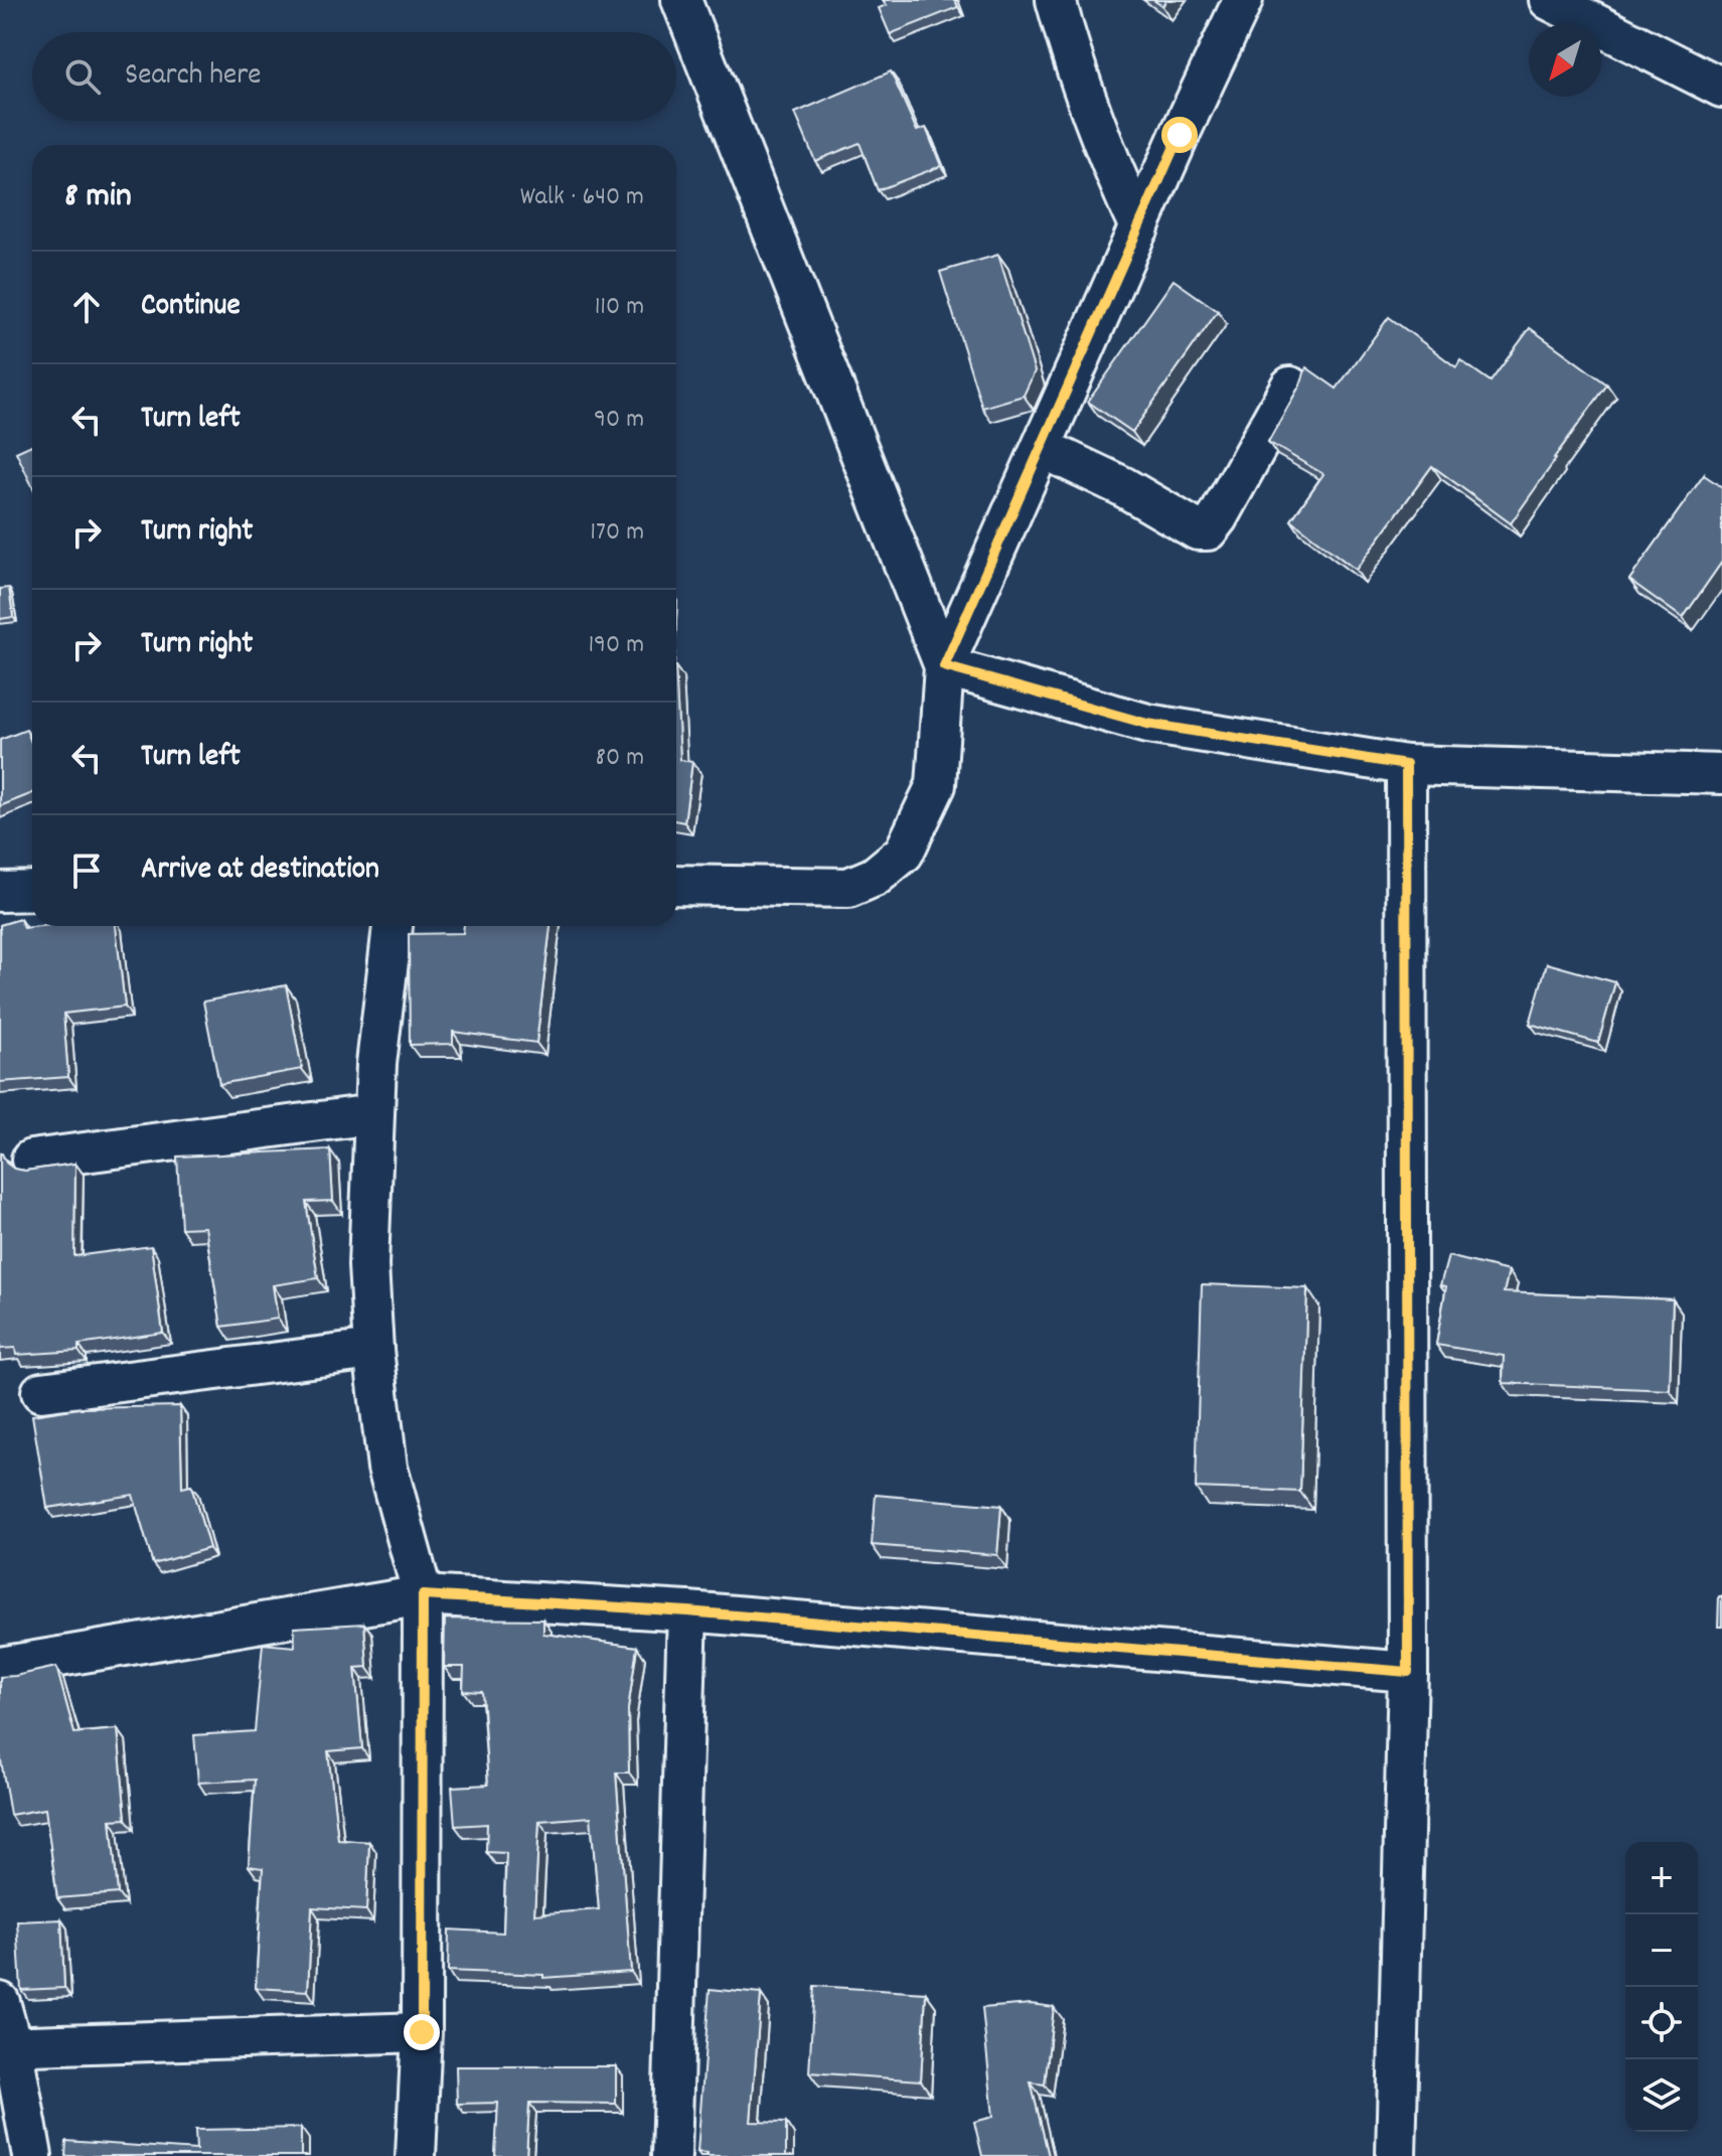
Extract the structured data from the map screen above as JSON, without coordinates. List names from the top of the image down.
{
  "north": "bottom left",
  "page": {
    "search": "Search here",
    "heading": ["8 min", "Walk · 640 m"],
    "list": [
      ["Continue", "110 m"],
      ["Turn left", "90 m"],
      ["Turn right", "170 m"],
      ["Turn right", "190 m"],
      ["Turn left", "80 m"],
      "Arrive at destination"
    ],
    "map_buttons": ["+", "−"]
  }
}
